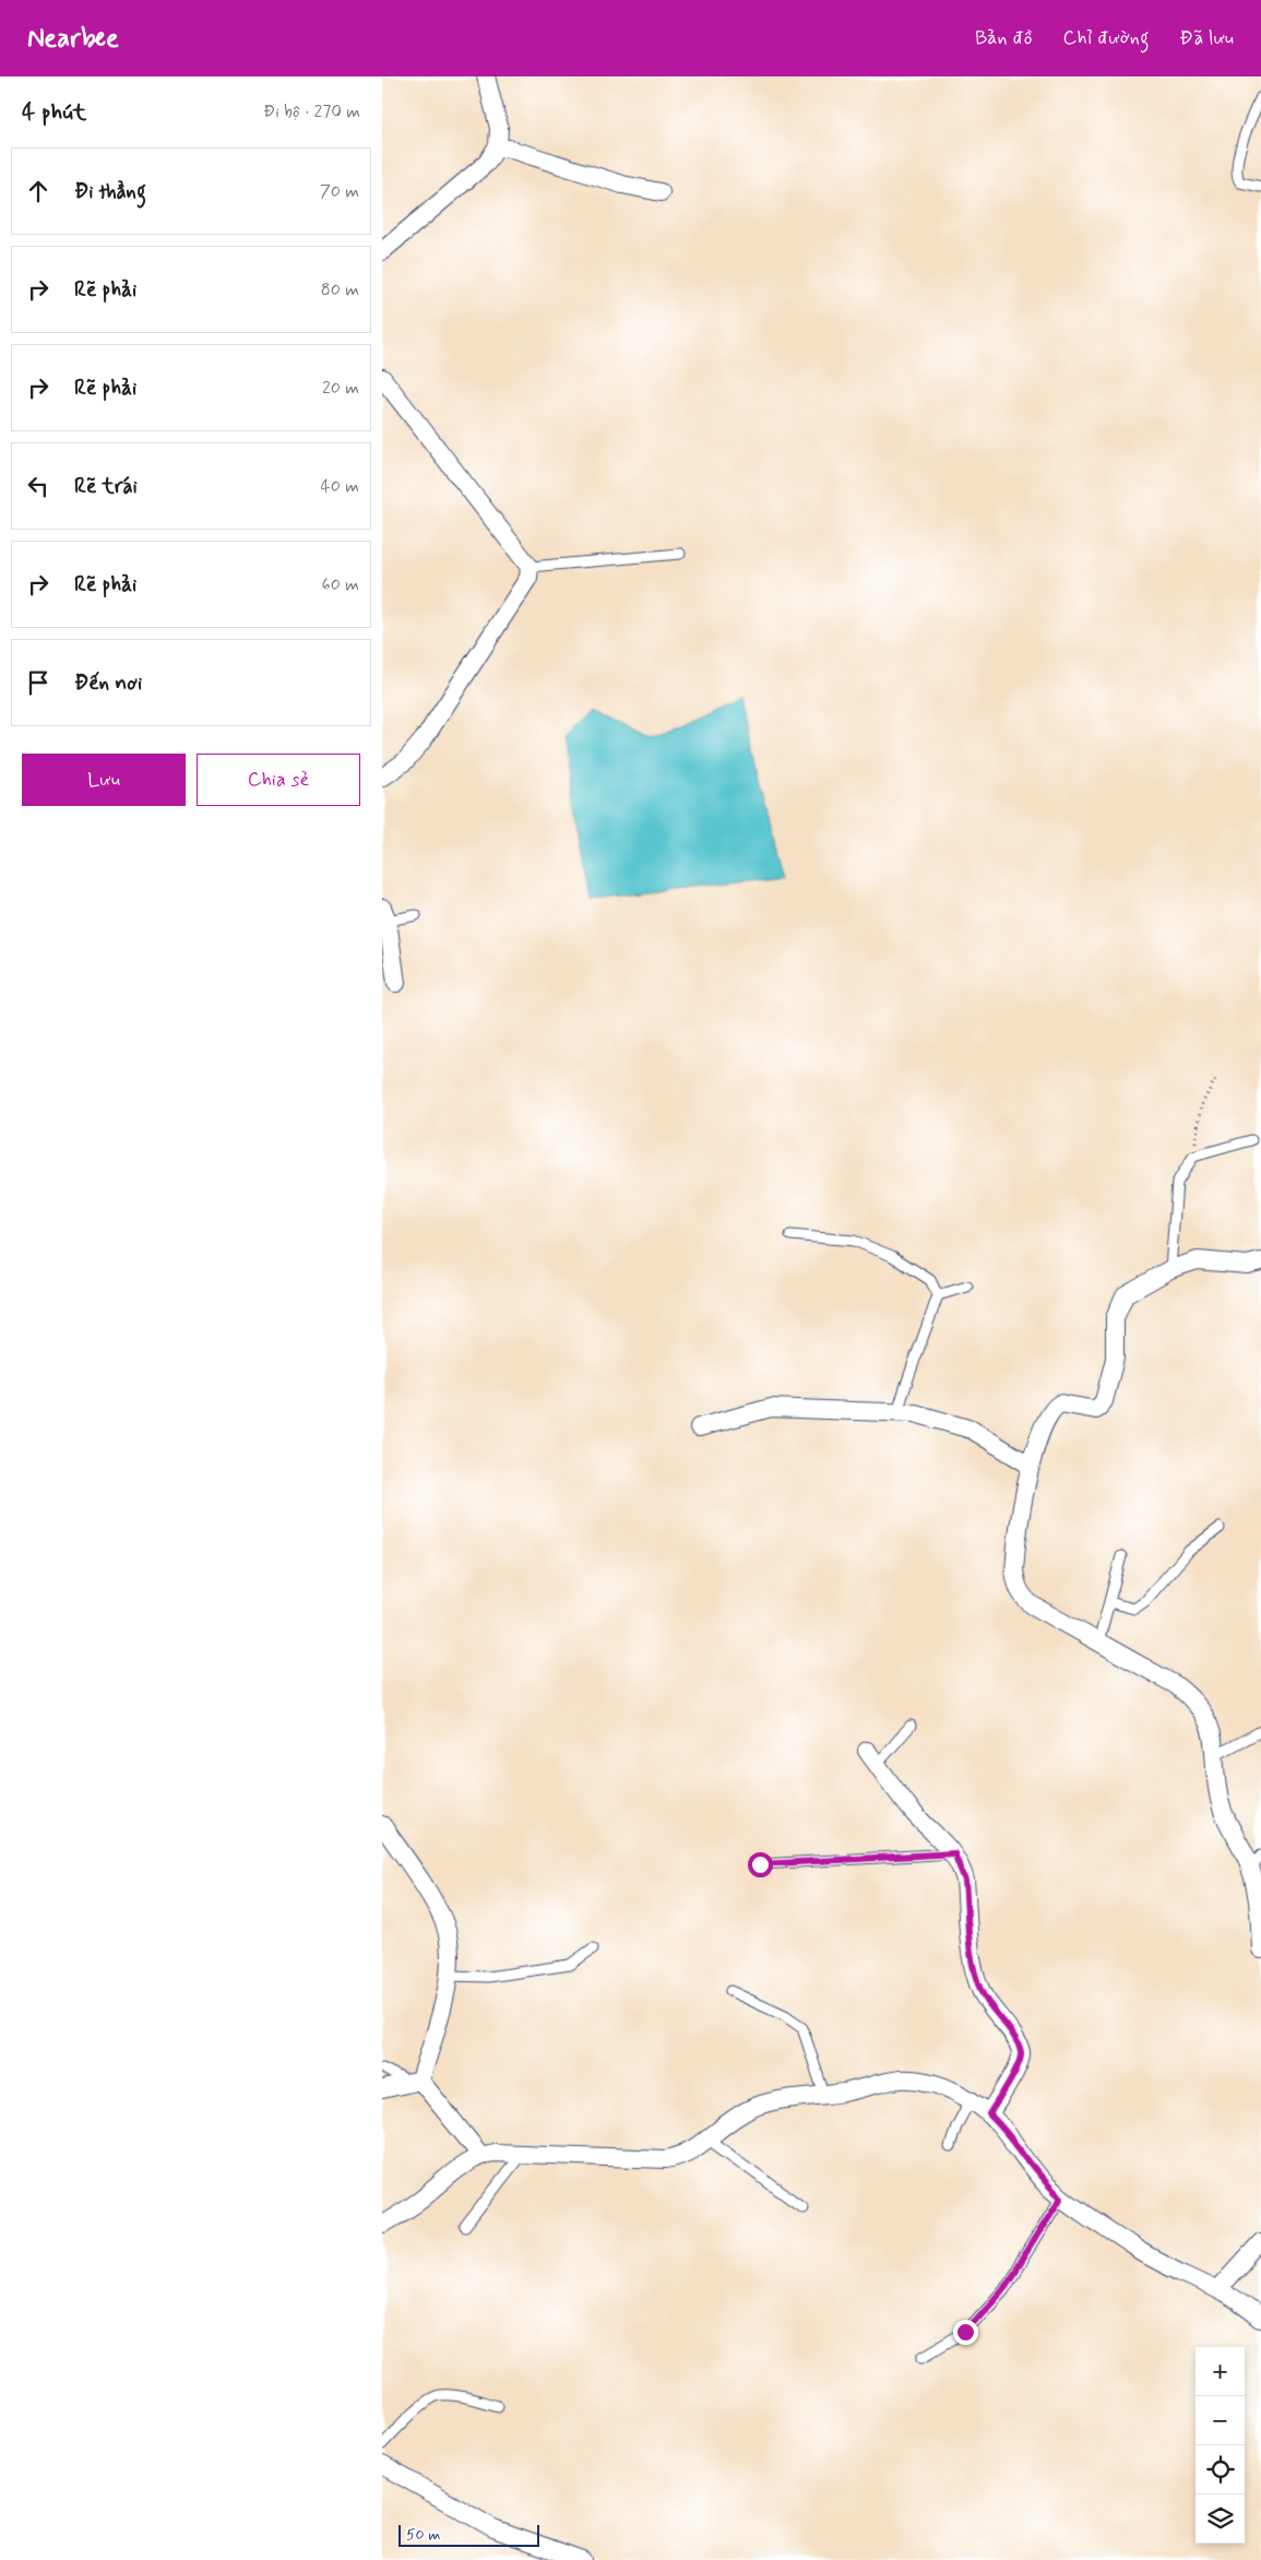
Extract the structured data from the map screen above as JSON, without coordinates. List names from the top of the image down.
{
  "scale_bar": "50 m",
  "page": {
    "header": "Nearbee",
    "nav": ["Bản đồ", "Chỉ đường", "Đã lưu"],
    "heading": ["4 phút", "Đi bộ · 270 m"],
    "list": [
      ["Đi thẳng", "70 m"],
      ["Rẽ phải", "80 m"],
      ["Rẽ phải", "20 m"],
      ["Rẽ trái", "40 m"],
      ["Rẽ phải", "60 m"],
      "Đến nơi"
    ],
    "buttons": ["Lưu", "Chia sẻ"],
    "map_buttons": ["+", "−"],
    "scale": "50 m"
  }
}
